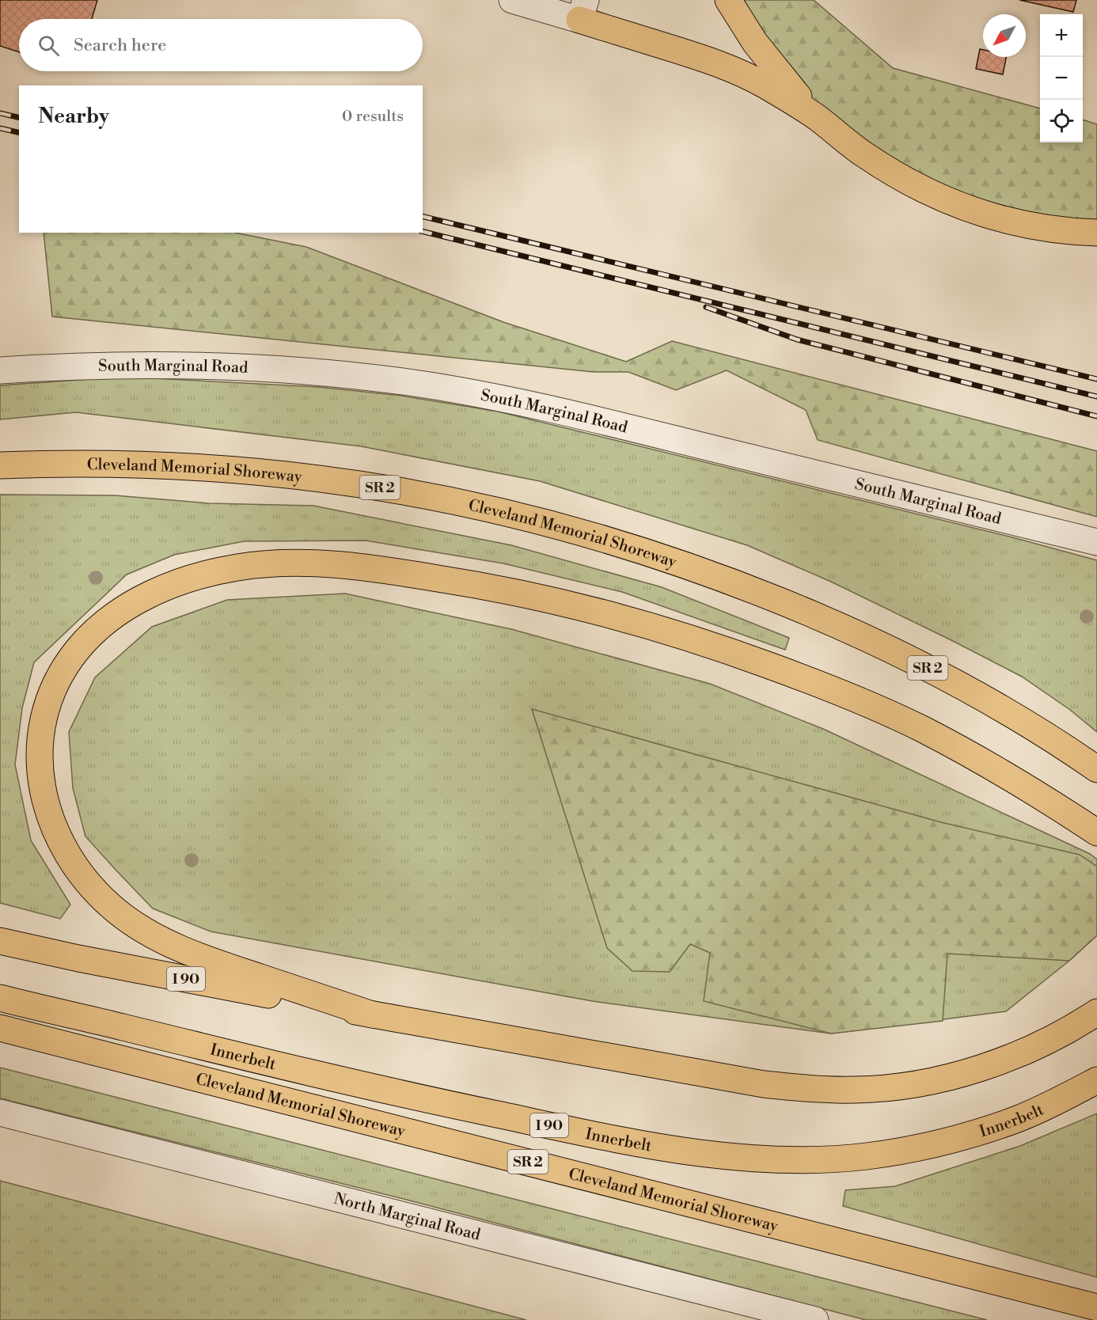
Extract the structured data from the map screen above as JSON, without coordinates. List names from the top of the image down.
{
  "streets": {
    "highway": [
      "Cleveland Memorial Shoreway",
      "SR 2",
      "I 90",
      "Innerbelt"
    ],
    "street": ["South Marginal Road", "North Marginal Road"]
  },
  "north": "bottom left",
  "page": {
    "map_buttons": ["+", "−"],
    "search": "Search here",
    "heading": ["Nearby", "0 results"]
  }
}
